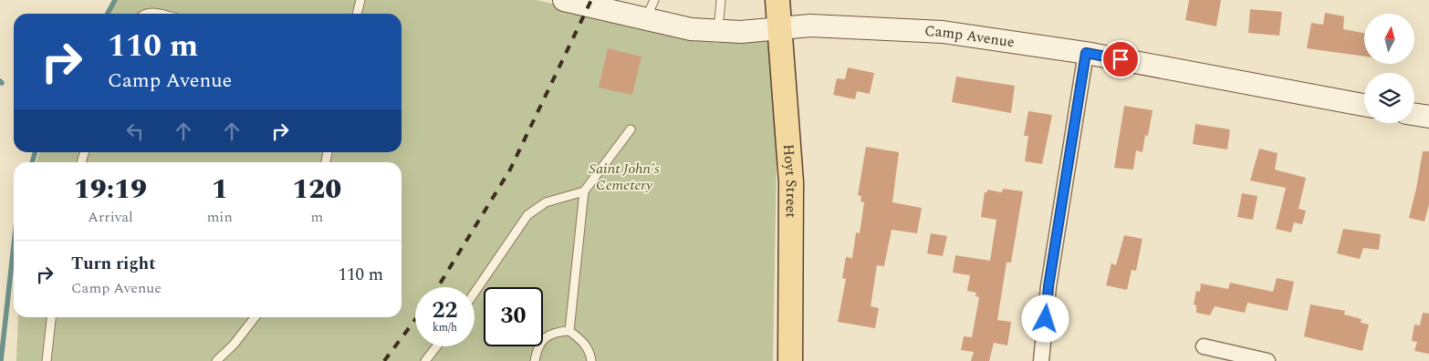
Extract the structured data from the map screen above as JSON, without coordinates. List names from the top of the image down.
{
  "streets": {
    "main road": ["Hoyt Street"],
    "street": ["Camp Avenue"]
  },
  "crossings": [
    ["Camp Avenue", "Hoyt Street"]
  ],
  "parks": ["Saint John's Cemetery"],
  "north": "top",
  "page": {
    "turn": ["110 m", "Camp Avenue"],
    "eta": [
      "19:19",
      "Arrival",
      "1",
      "min",
      "120",
      "m"
    ],
    "list": [
      {
        "name": "Turn right",
        "note": "Camp Avenue",
        "value": "110 m"
      }
    ],
    "speed": "22 km/h",
    "limit": "30"
  }
}
